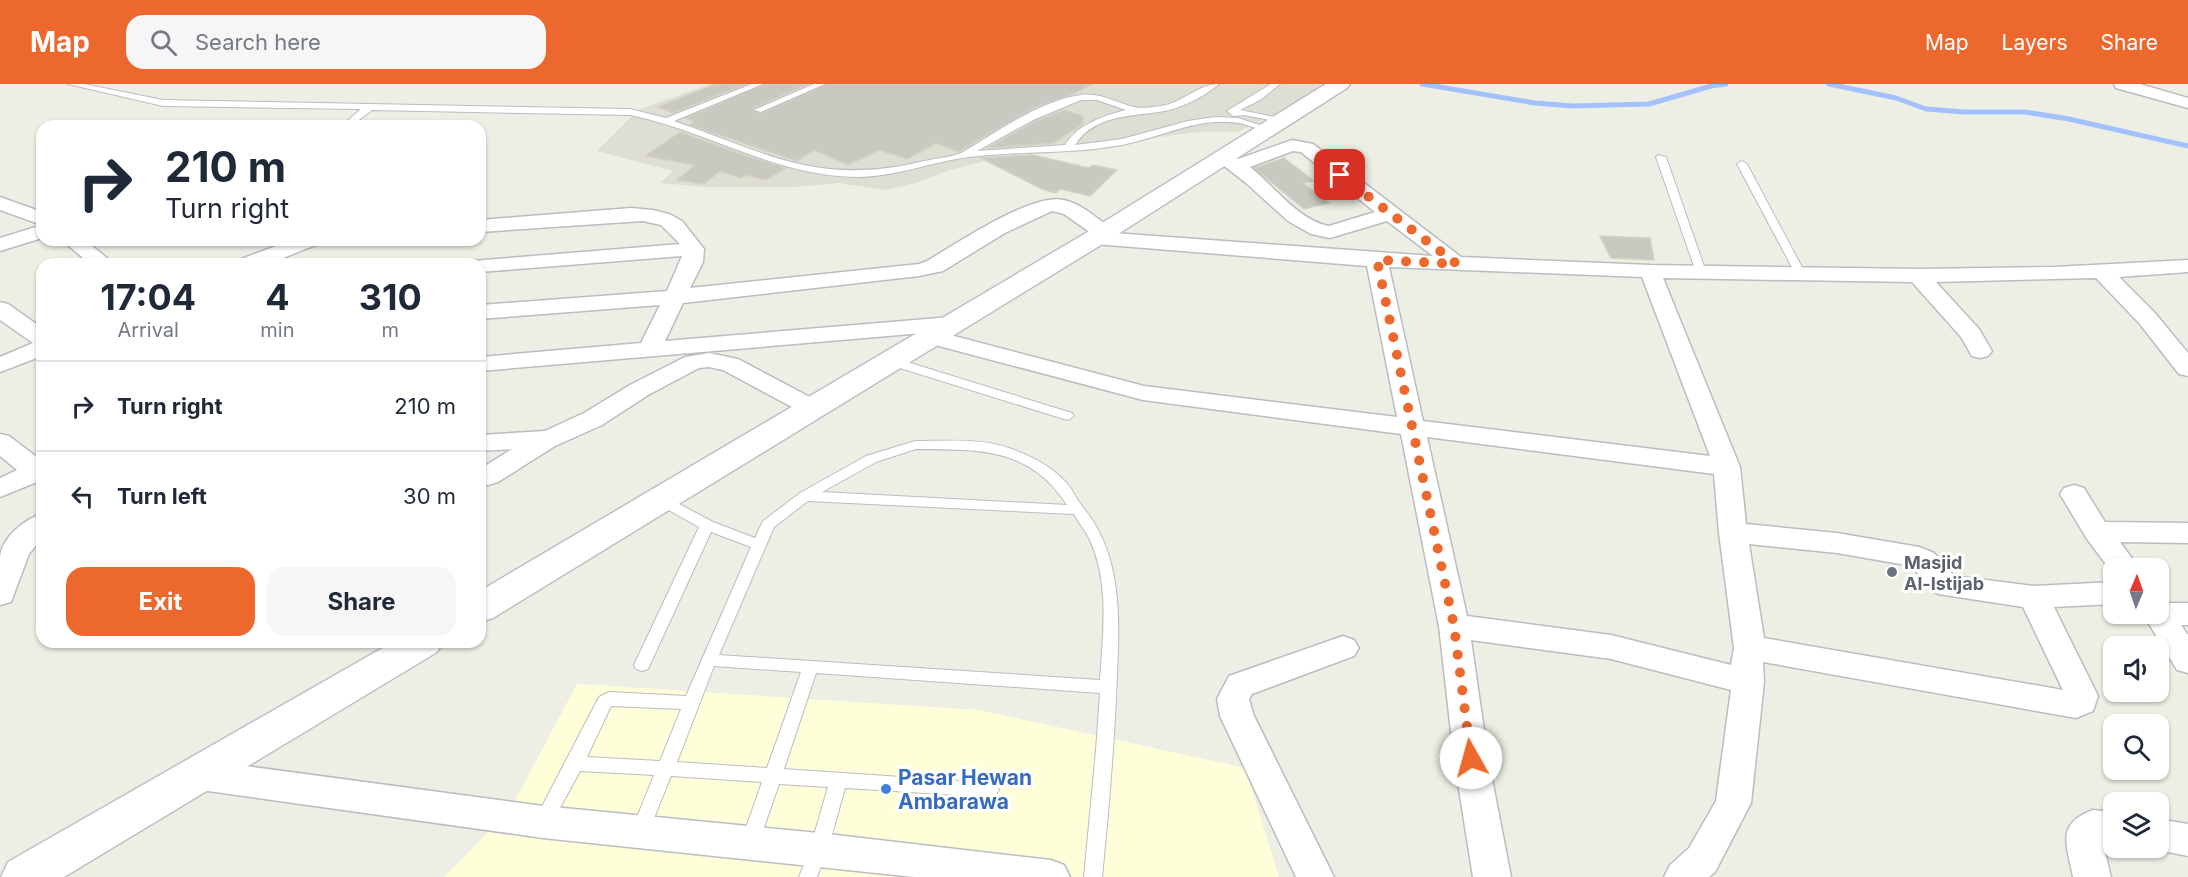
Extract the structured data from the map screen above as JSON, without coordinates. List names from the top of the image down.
{
  "places": ["Masjid Al-Istijab", "Pasar Hewan Ambarawa"],
  "north": "top",
  "page": {
    "header": "Map",
    "search": "Search here",
    "nav": ["Map", "Layers", "Share"],
    "turn": ["210 m", "Turn right"],
    "eta": [
      "17:04",
      "Arrival",
      "4",
      "min",
      "310",
      "m"
    ],
    "list": [
      {
        "name": "Turn right",
        "value": "210 m"
      },
      {
        "name": "Turn left",
        "value": "30 m"
      }
    ],
    "buttons": ["Exit", "Share"]
  }
}
